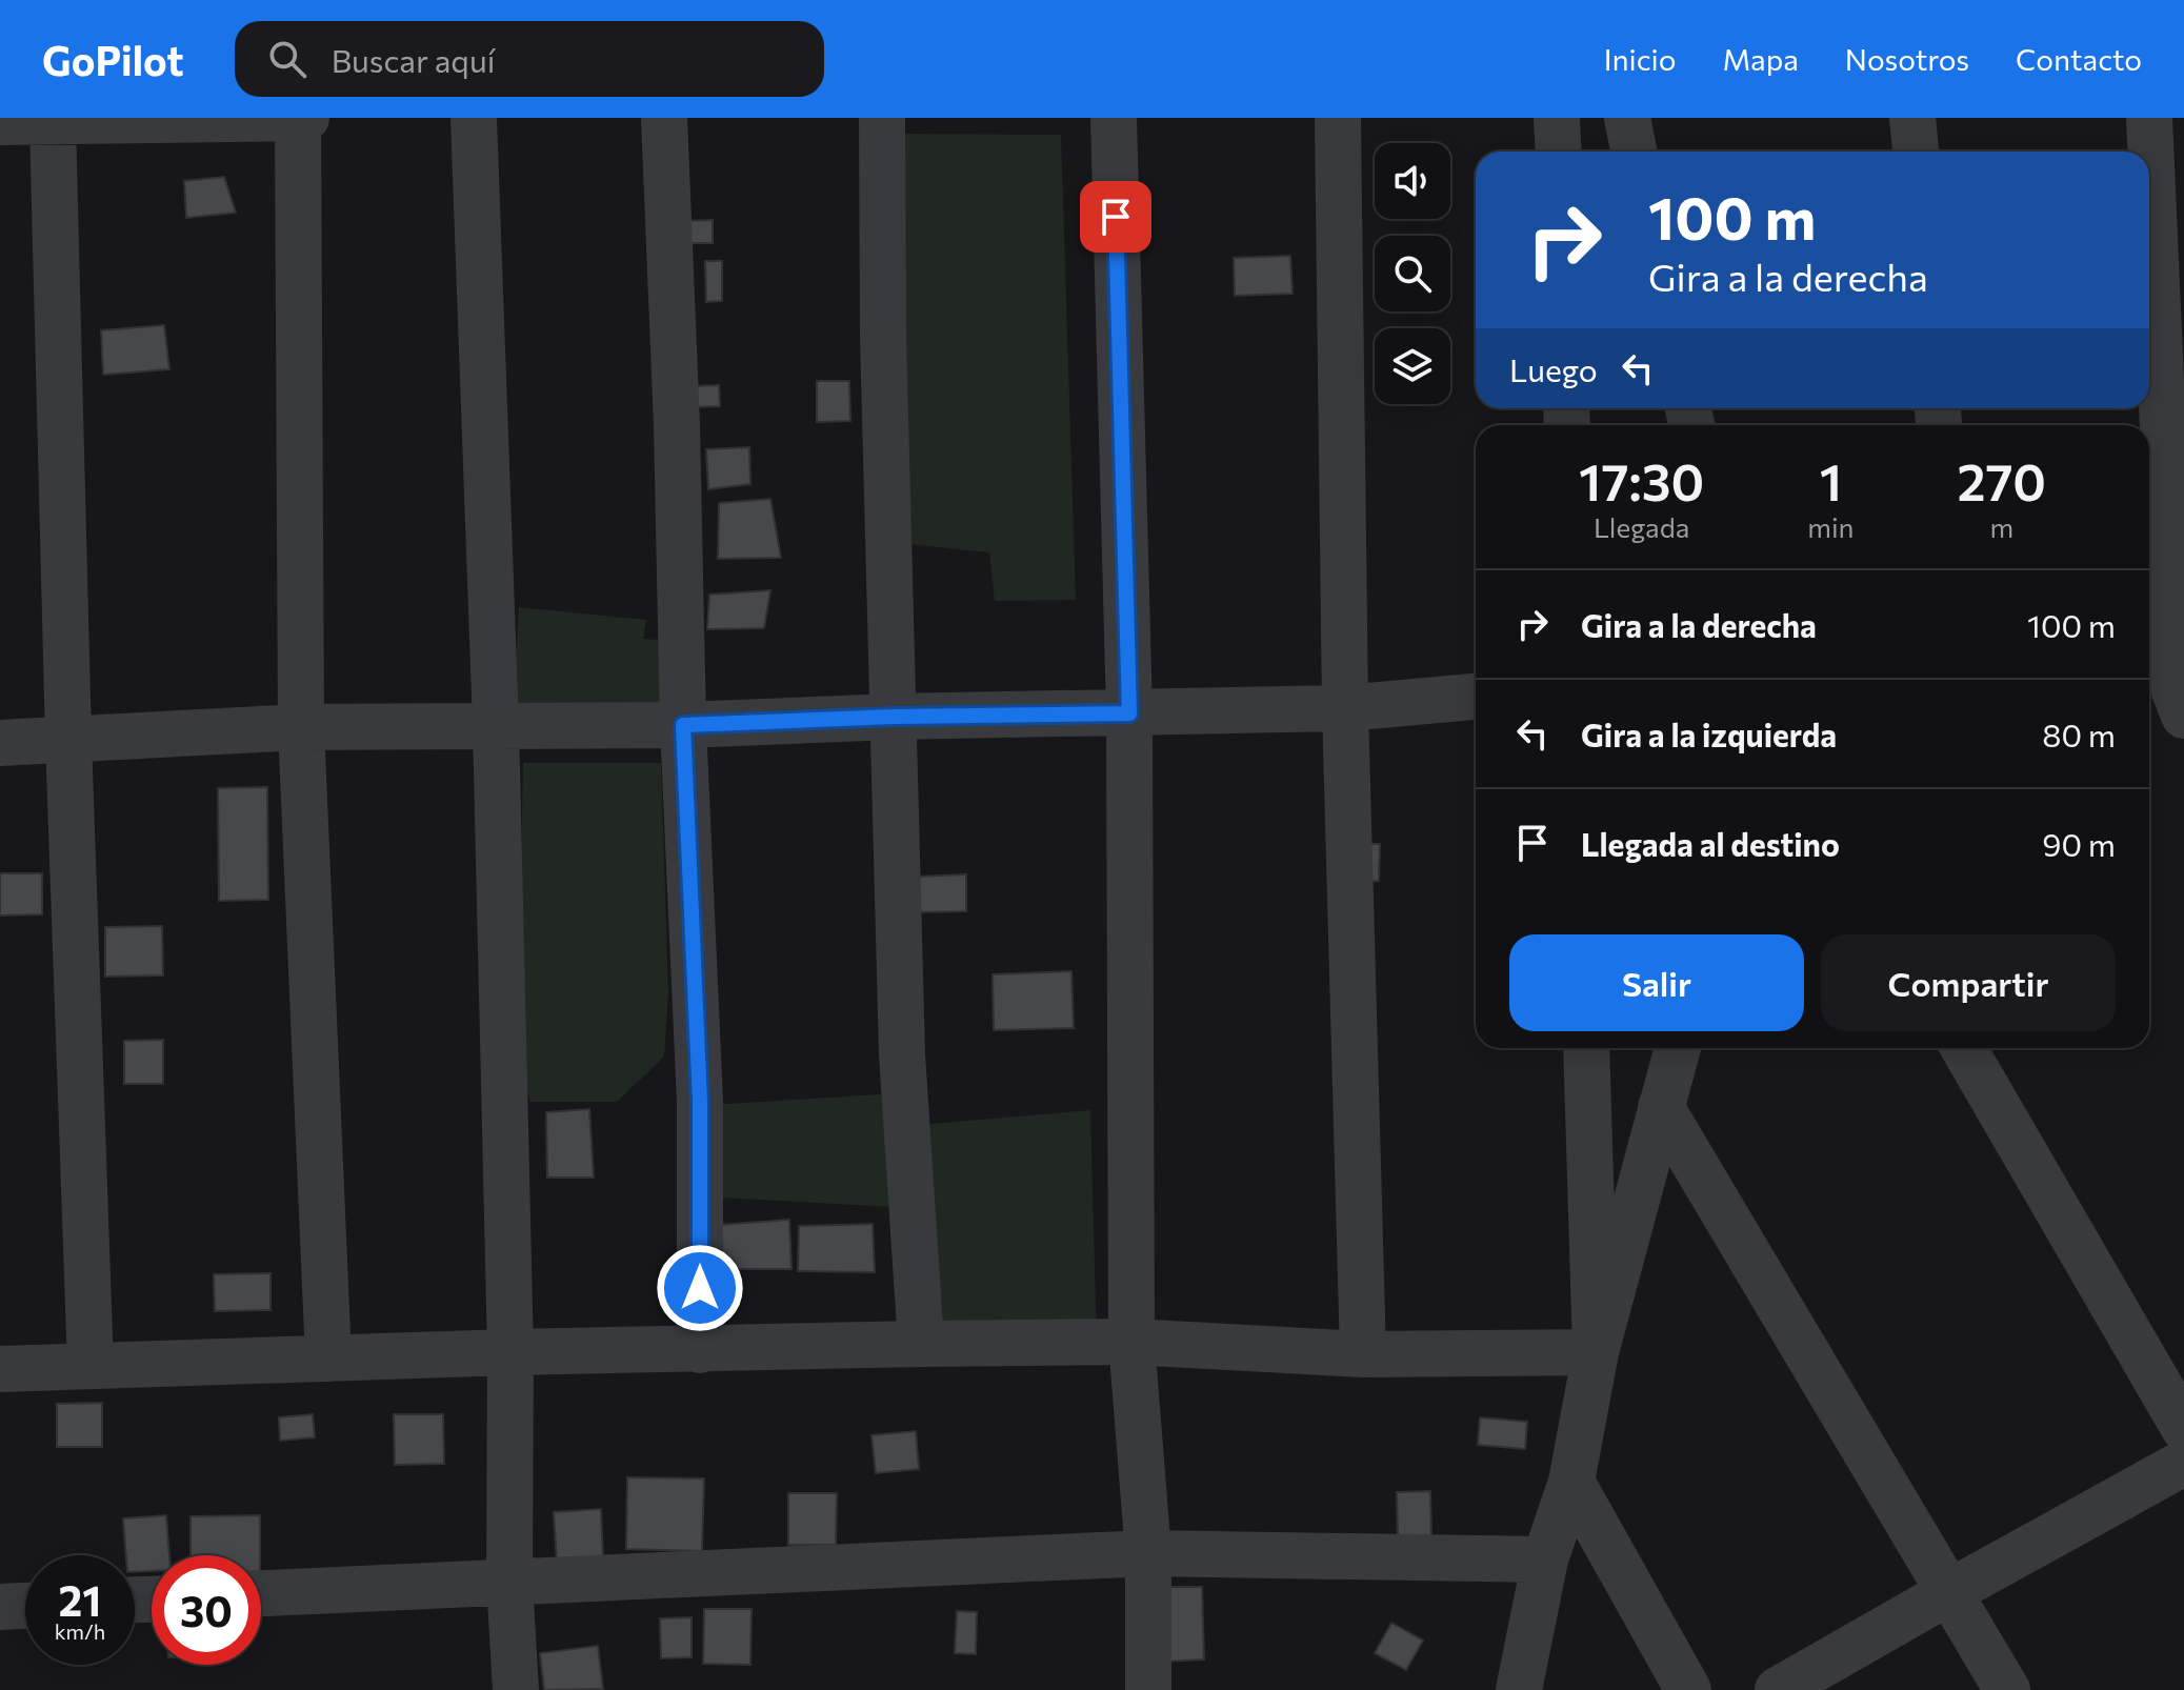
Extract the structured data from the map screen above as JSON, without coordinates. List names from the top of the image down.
{
  "page": {
    "header": "GoPilot",
    "search": "Buscar aquí",
    "nav": [
      "Inicio",
      "Mapa",
      "Nosotros",
      "Contacto"
    ],
    "turn": ["100 m", "Gira a la derecha"],
    "then": "Luego",
    "eta": [
      "17:30",
      "Llegada",
      "1",
      "min",
      "270",
      "m"
    ],
    "list": [
      {
        "name": "Gira a la derecha",
        "value": "100 m"
      },
      {
        "name": "Gira a la izquierda",
        "value": "80 m"
      },
      {
        "name": "Llegada al destino",
        "value": "90 m"
      }
    ],
    "buttons": ["Salir", "Compartir"],
    "speed": "21 km/h",
    "limit": "30"
  }
}
